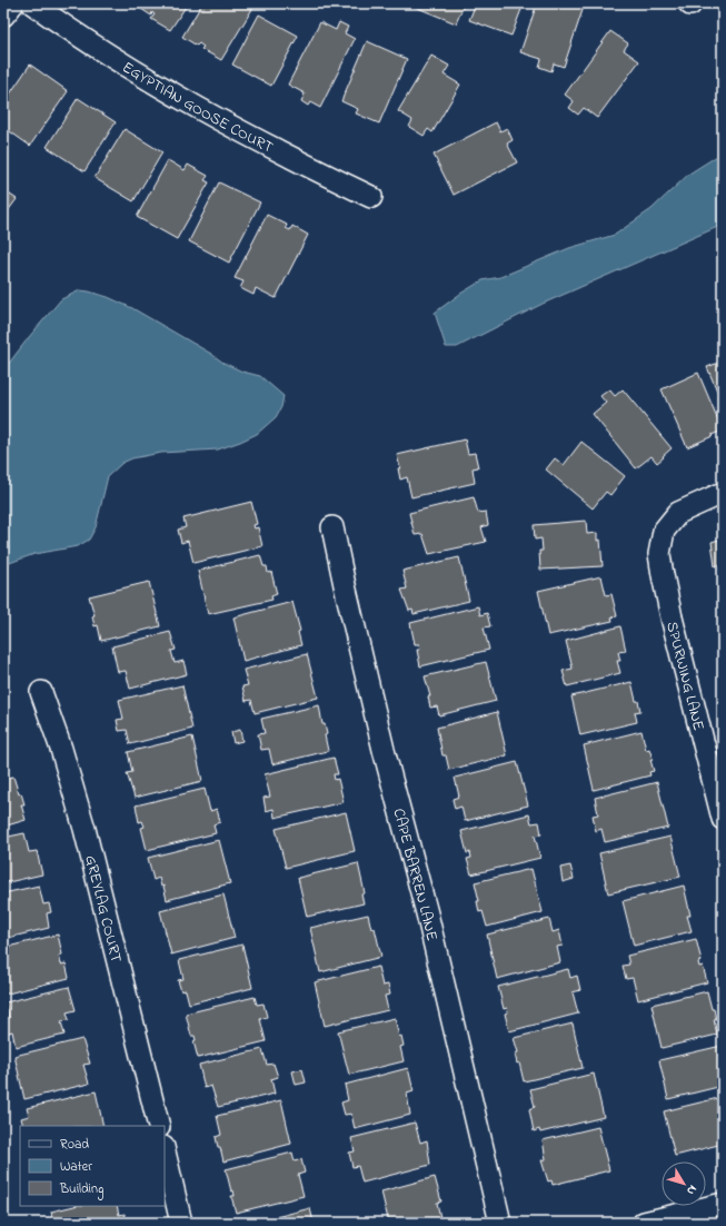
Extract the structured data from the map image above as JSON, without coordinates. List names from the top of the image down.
{
  "streets": {
    "street": [
      "EGYPTIAN GOOSE COURT",
      "SPURWING LANE",
      "CAPE BARREN LANE",
      "GREYLAG COURT"
    ]
  },
  "legend": ["Road", "Water", "Building"],
  "north": "bottom right"
}
